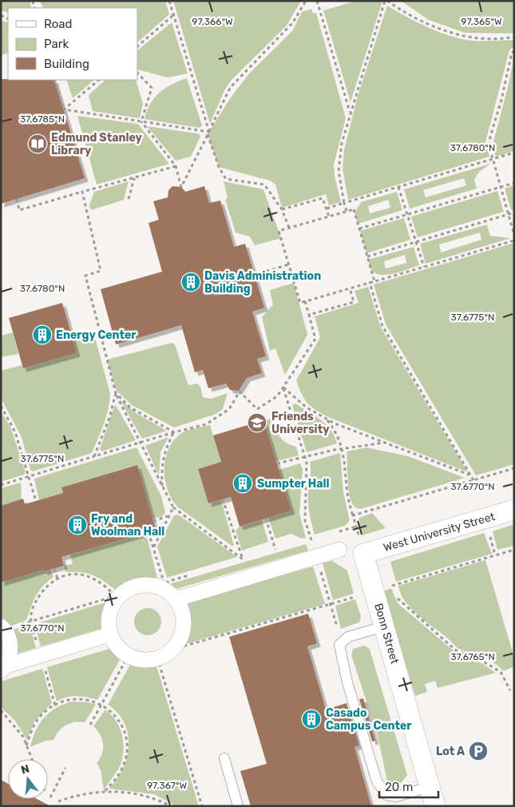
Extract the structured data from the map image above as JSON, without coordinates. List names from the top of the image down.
{
  "streets": {
    "street": ["West University Street", "Bonn Street"]
  },
  "crossings": [
    ["West University Street", "Bonn Street"]
  ],
  "places": {
    "library": ["Edmund Stanley Library"],
    "building": [
      "Davis Administration Building",
      "Energy Center",
      "Sumpter Hall",
      "Fry and Woolman Hall",
      "Casado Campus Center"
    ],
    "school or university": ["Friends University"],
    "parking": ["Lot A"]
  },
  "legend": ["Road", "Park", "Building"],
  "scale_bar": "20 m",
  "north": "top",
  "coordinates": [
    "97.366°W",
    "97.365°W",
    "37.6785°N",
    "37.6780°N",
    "37.6775°N",
    "37.6770°N",
    "37.6765°N",
    "97.367°W"
  ]
}
